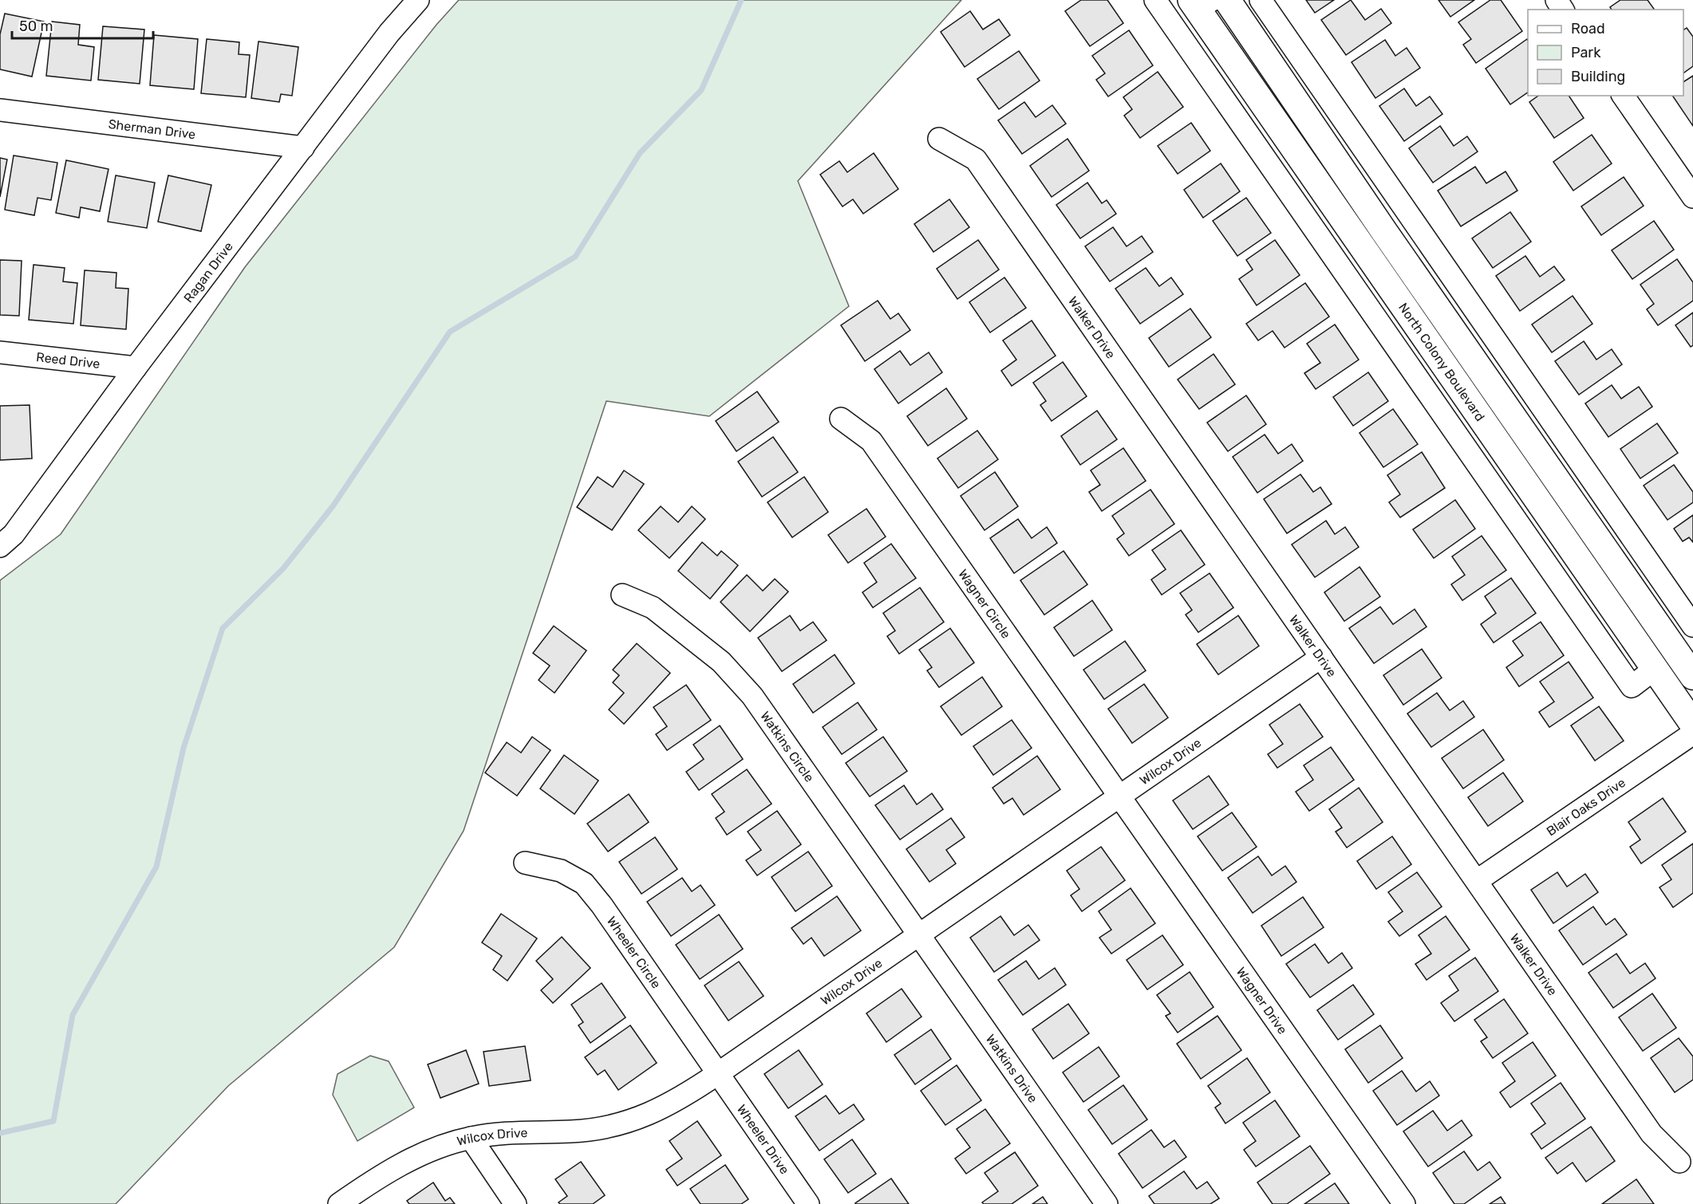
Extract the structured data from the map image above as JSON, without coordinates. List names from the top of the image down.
{
  "streets": {
    "main road": ["North Colony Boulevard"],
    "street": [
      "Sherman Drive",
      "Ragan Drive",
      "Walker Drive",
      "Reed Drive",
      "Wagner Circle",
      "Watkins Circle",
      "Wilcox Drive",
      "Blair Oaks Drive",
      "Wheeler Circle",
      "Wagner Drive",
      "Watkins Drive",
      "Wheeler Drive"
    ]
  },
  "crossings": [
    ["Sherman Drive", "Ragan Drive"],
    ["Ragan Drive", "Reed Drive"],
    ["Walker Drive", "Wilcox Drive"],
    ["Walker Drive", "Blair Oaks Drive"],
    ["Wagner Circle", "Wilcox Drive"],
    ["Wagner Circle", "Wagner Drive"],
    ["Watkins Circle", "Wilcox Drive"],
    ["Watkins Circle", "Watkins Drive"],
    ["Wilcox Drive", "Wheeler Circle"],
    ["Wilcox Drive", "Wagner Drive"],
    ["Wilcox Drive", "Watkins Drive"],
    ["Wilcox Drive", "Wheeler Drive"],
    ["Wheeler Circle", "Wheeler Drive"]
  ],
  "legend": ["Road", "Park", "Building"],
  "scale_bar": "50 m"
}
